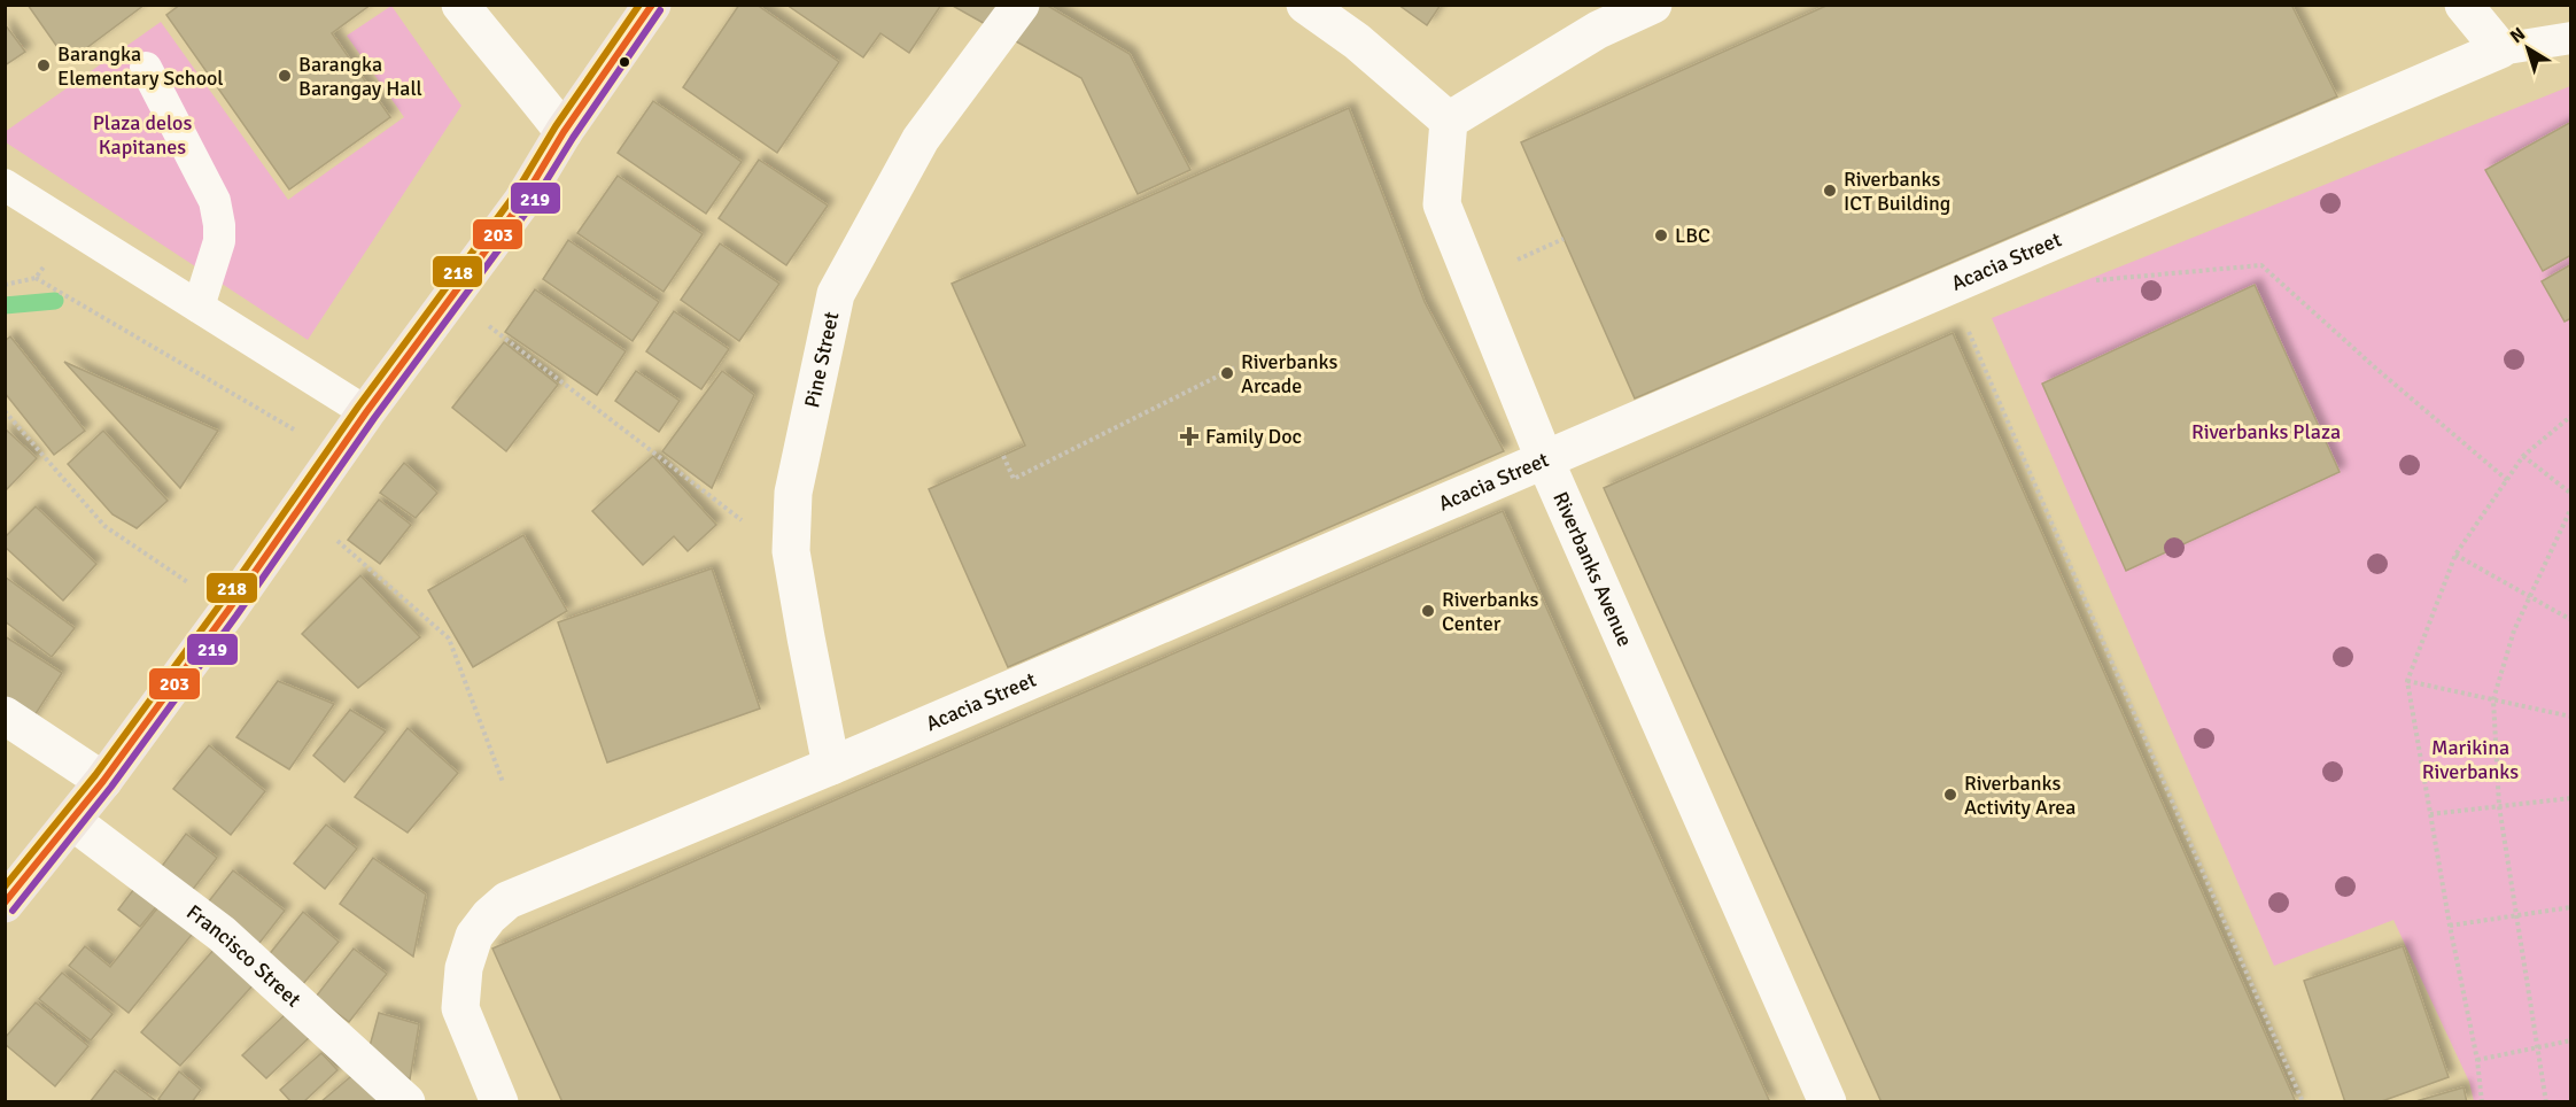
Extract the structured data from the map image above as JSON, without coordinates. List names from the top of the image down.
{
  "streets": {
    "street": [
      "Acacia Street",
      "Pine Street",
      "Riverbanks Avenue",
      "Francisco Street"
    ]
  },
  "crossings": [
    ["Acacia Street", "Pine Street"],
    ["Acacia Street", "Riverbanks Avenue"]
  ],
  "parks": ["Plaza delos Kapitanes", "Riverbanks Plaza", "Marikina Riverbanks"],
  "places": {
    "other": [
      "Barangka Elementary School",
      "Barangka Barangay Hall",
      "Riverbanks ICT Building",
      "LBC",
      "Riverbanks Arcade",
      "Riverbanks Center",
      "Riverbanks Activity Area"
    ],
    "health": ["Family Doc"]
  },
  "lines": ["transit line 203", "transit line 218", "transit line 219"],
  "north": "top left"
}
